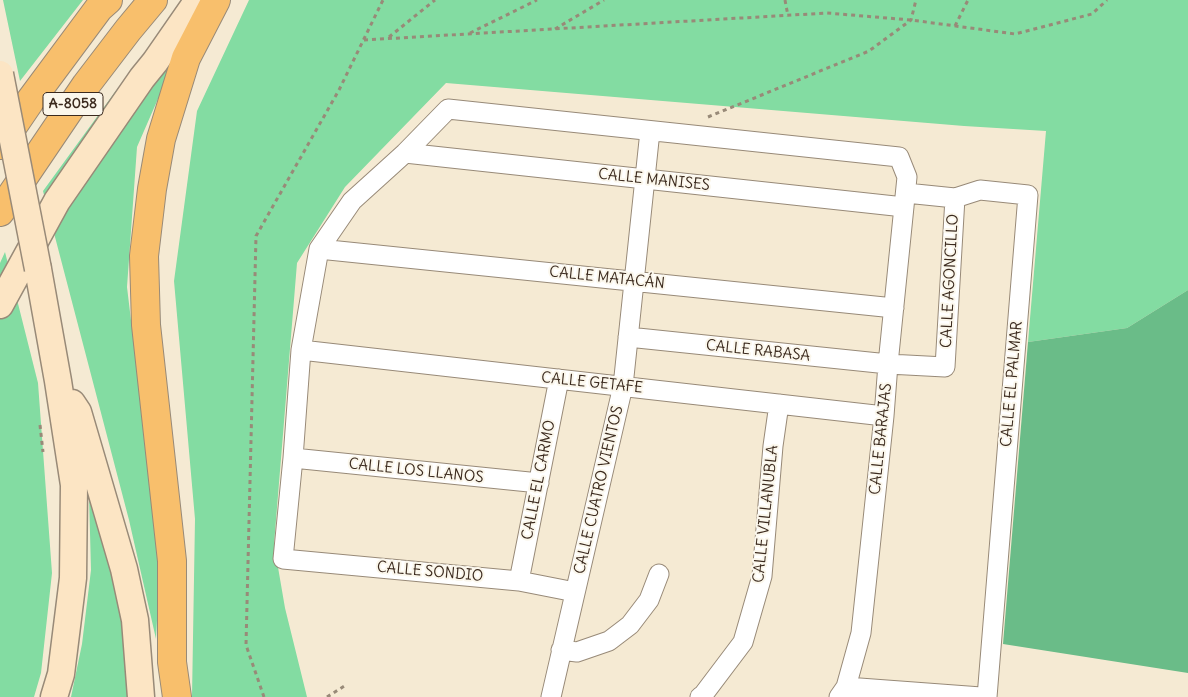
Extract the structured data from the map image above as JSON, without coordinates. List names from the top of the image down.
{
  "streets": {
    "highway": ["A-8058"],
    "street": [
      "CALLE MANISES",
      "CALLE MATACÁN",
      "CALLE AGONCILLO",
      "CALLE RABASA",
      "CALLE GETAFE",
      "CALLE EL PALMAR",
      "CALLE BARAJAS",
      "CALLE LOS LLANOS",
      "CALLE EL CARMO",
      "CALLE CUATRO VIENTOS",
      "CALLE VILLANUBLA",
      "CALLE SONDIO"
    ]
  },
  "crossings": [
    ["CALLE MANISES", "CALLE EL PALMAR"],
    ["CALLE MANISES", "CALLE BARAJAS"],
    ["CALLE MANISES", "CALLE CUATRO VIENTOS"],
    ["CALLE MATACÁN", "CALLE BARAJAS"],
    ["CALLE MATACÁN", "CALLE CUATRO VIENTOS"],
    ["CALLE AGONCILLO", "CALLE RABASA"],
    ["CALLE AGONCILLO", "CALLE EL PALMAR"],
    ["CALLE AGONCILLO", "CALLE BARAJAS"],
    ["CALLE RABASA", "CALLE BARAJAS"],
    ["CALLE RABASA", "CALLE CUATRO VIENTOS"],
    ["CALLE GETAFE", "CALLE BARAJAS"],
    ["CALLE GETAFE", "CALLE EL CARMO"],
    ["CALLE GETAFE", "CALLE CUATRO VIENTOS"],
    ["CALLE GETAFE", "CALLE VILLANUBLA"],
    ["CALLE EL PALMAR", "CALLE BARAJAS"],
    ["CALLE LOS LLANOS", "CALLE EL CARMO"],
    ["CALLE LOS LLANOS", "CALLE SONDIO"],
    ["CALLE EL CARMO", "CALLE SONDIO"],
    ["CALLE CUATRO VIENTOS", "CALLE SONDIO"]
  ]
}
